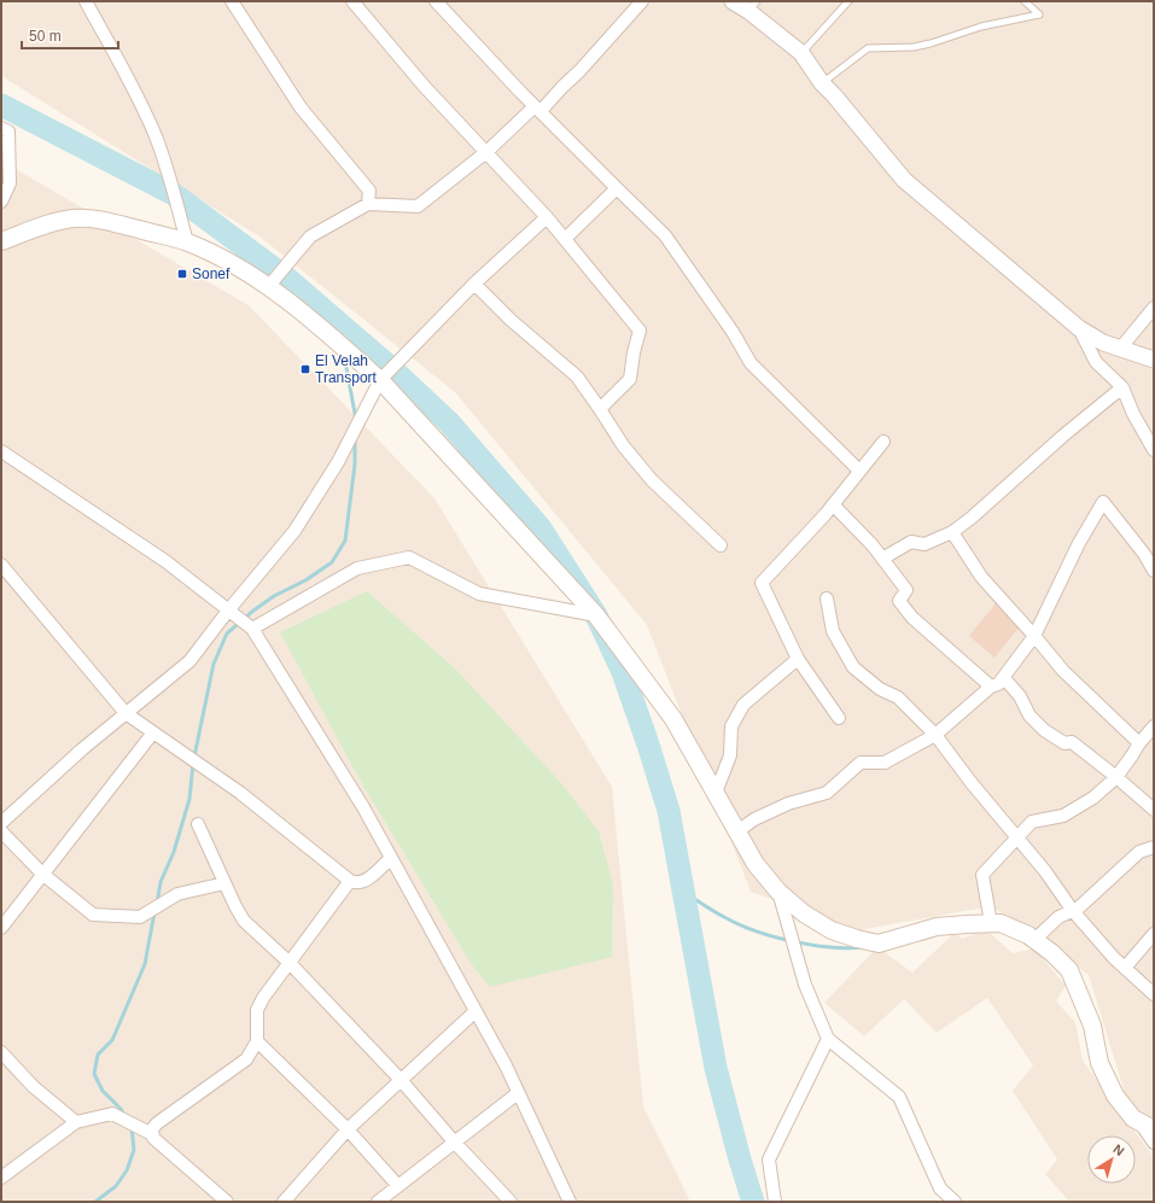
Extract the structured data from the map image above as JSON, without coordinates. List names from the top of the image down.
{
  "places": {
    "transit": ["Sonef", "El Velah Transport"]
  },
  "scale_bar": "50 m",
  "north": "top right"
}
